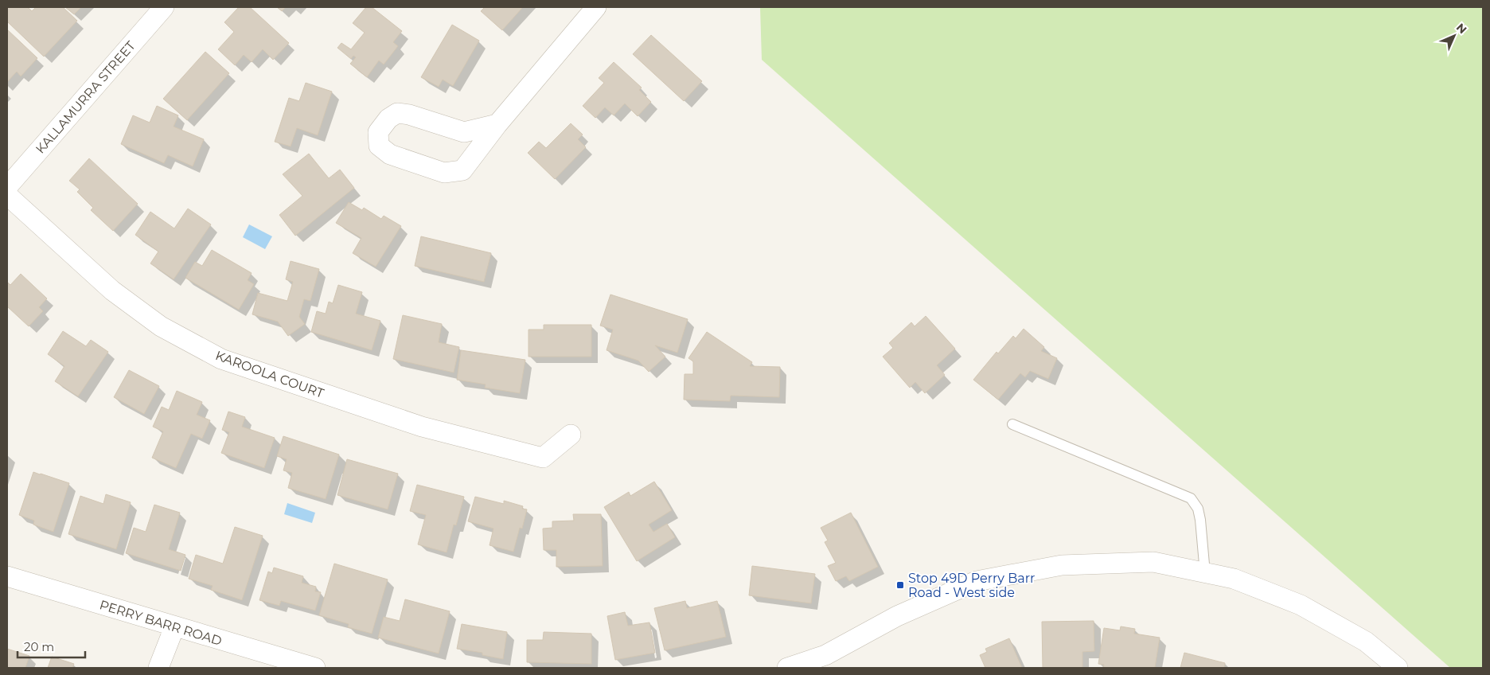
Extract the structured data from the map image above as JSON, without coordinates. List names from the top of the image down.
{
  "streets": {
    "street": ["KALLAMURRA STREET", "KAROOLA COURT", "PERRY BARR ROAD"]
  },
  "places": {
    "transit": ["Stop 49D Perry Barr Road - West side"]
  },
  "scale_bar": "20 m",
  "north": "top right"
}
